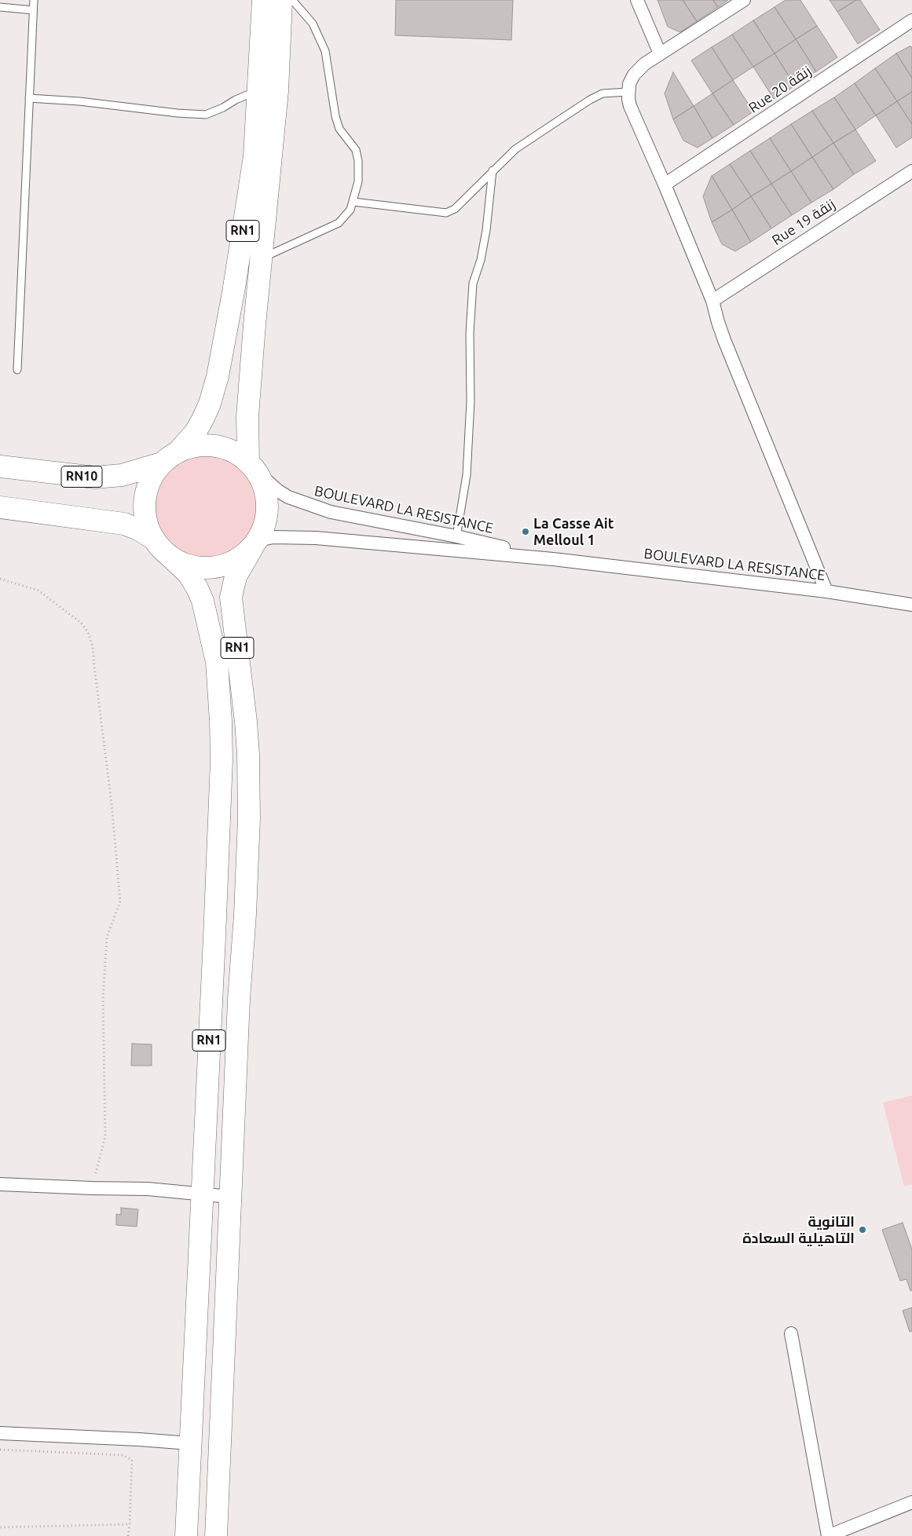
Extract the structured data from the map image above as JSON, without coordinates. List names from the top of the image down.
{
  "streets": {
    "highway": ["RN1", "RN10"],
    "street": ["Rue 20 زنقة", "Rue 19 زنقة", "BOULEVARD LA RESISTANCE"]
  },
  "crossings": [
    ["RN1", "RN10"],
    ["RN1", "BOULEVARD LA RESISTANCE"],
    ["RN10", "BOULEVARD LA RESISTANCE"]
  ],
  "places": ["La Casse Ait Melloul 1", "التانوية التاهيلية السعادة"]
}
